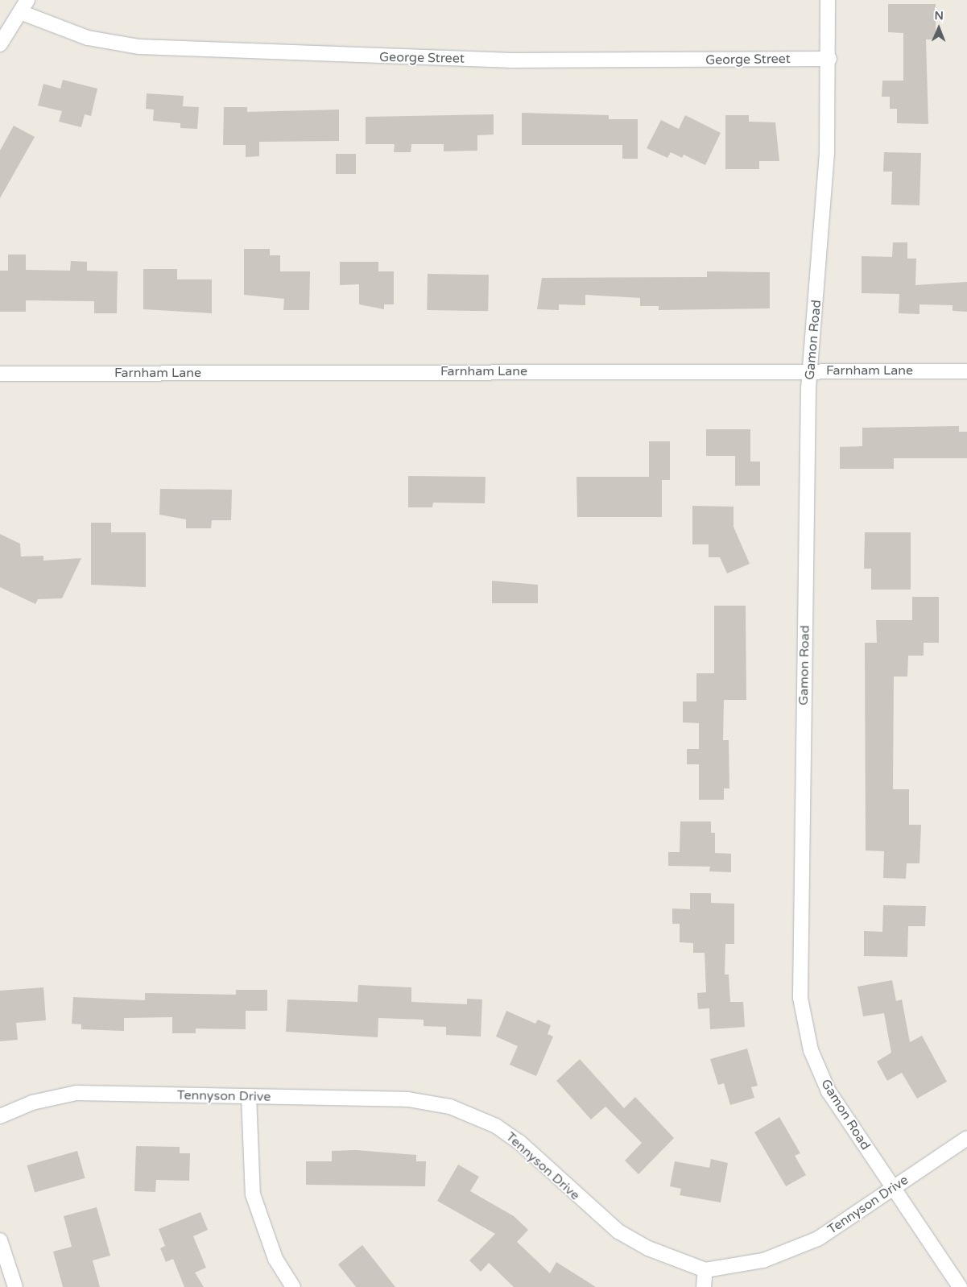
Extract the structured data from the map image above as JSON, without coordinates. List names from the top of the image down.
{
  "streets": {
    "street": [
      "George Street",
      "Gamon Road",
      "Farnham Lane",
      "Tennyson Drive"
    ]
  },
  "crossings": [
    ["George Street", "Gamon Road"],
    ["Gamon Road", "Farnham Lane"],
    ["Gamon Road", "Tennyson Drive"]
  ],
  "north": "top"
}
